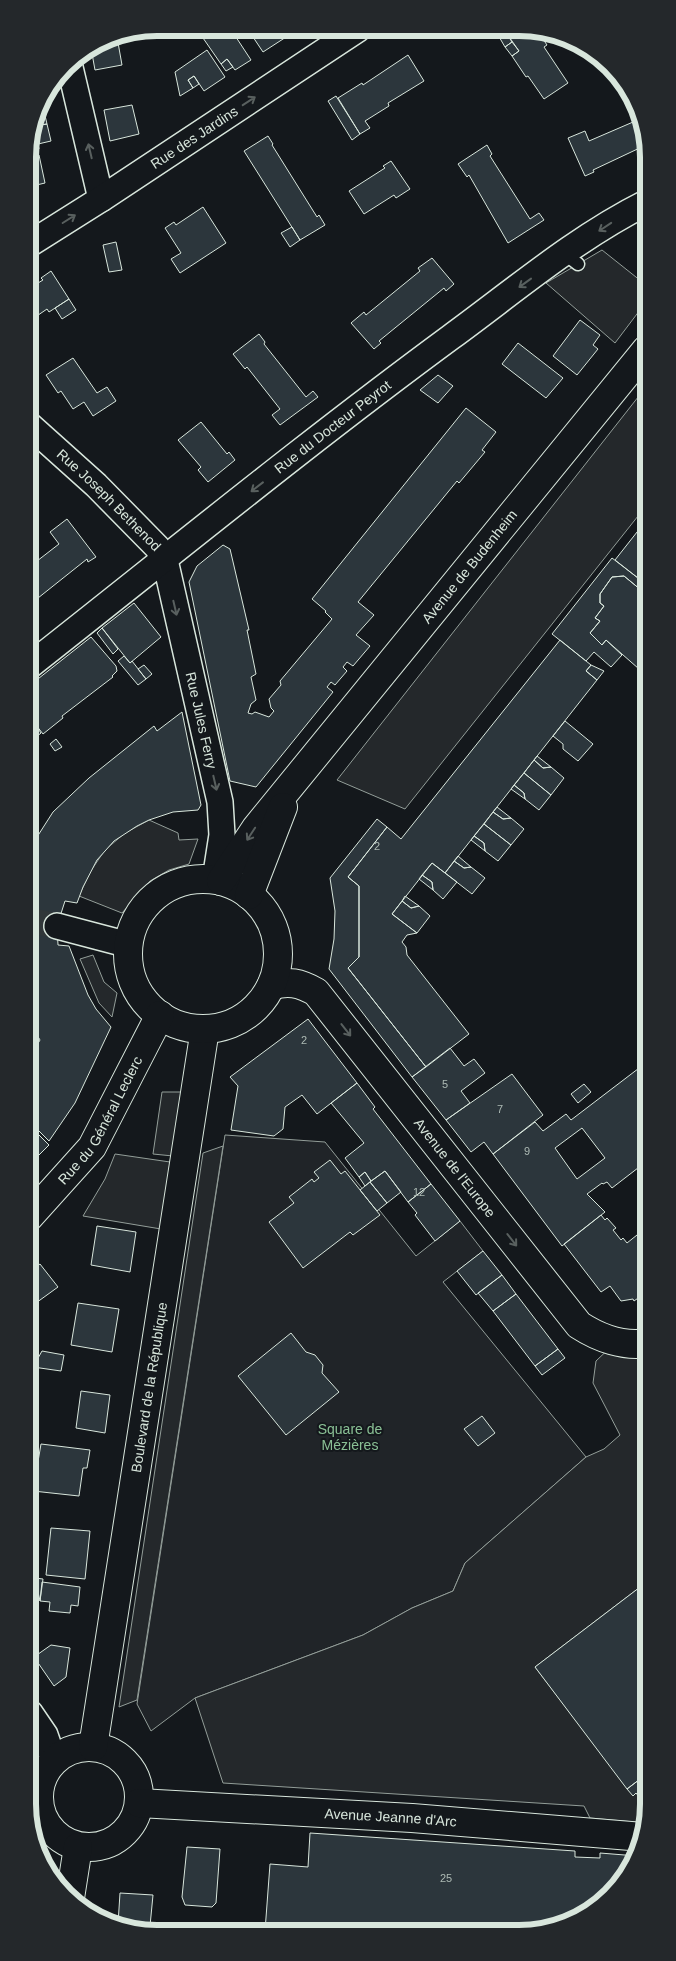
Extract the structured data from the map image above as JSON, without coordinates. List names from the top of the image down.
{
  "streets": {
    "street": [
      "Rue des Jardins",
      "Rue du Docteur Peyrot",
      "Rue Joseph Bethenod",
      "Avenue de Budenheim",
      "Rue Jules Ferry",
      "Rue du Général Leclerc",
      "Avenue de l'Europe",
      "Boulevard de la République",
      "Avenue Jeanne d'Arc"
    ]
  },
  "crossings": [
    ["Rue du Docteur Peyrot", "Rue Joseph Bethenod"],
    ["Rue du Docteur Peyrot", "Rue Jules Ferry"],
    ["Rue Joseph Bethenod", "Rue Jules Ferry"],
    ["Avenue de Budenheim", "Rue Jules Ferry"],
    ["Avenue de Budenheim", "Rue du Général Leclerc"],
    ["Avenue de Budenheim", "Avenue de l'Europe"],
    ["Avenue de Budenheim", "Boulevard de la République"],
    ["Rue Jules Ferry", "Rue du Général Leclerc"],
    ["Rue Jules Ferry", "Avenue de l'Europe"],
    ["Rue Jules Ferry", "Boulevard de la République"],
    ["Rue du Général Leclerc", "Avenue de l'Europe"],
    ["Rue du Général Leclerc", "Boulevard de la République"],
    ["Avenue de l'Europe", "Boulevard de la République"]
  ],
  "one_way": [
    "Rue des Jardins",
    "Rue du Docteur Peyrot",
    "Rue Jules Ferry",
    "Avenue de l'Europe"
  ],
  "parks": ["Square de Mézières"],
  "house_numbers": [
    "2",
    "2",
    "5",
    "7",
    "9",
    "12",
    "25"
  ]
}
